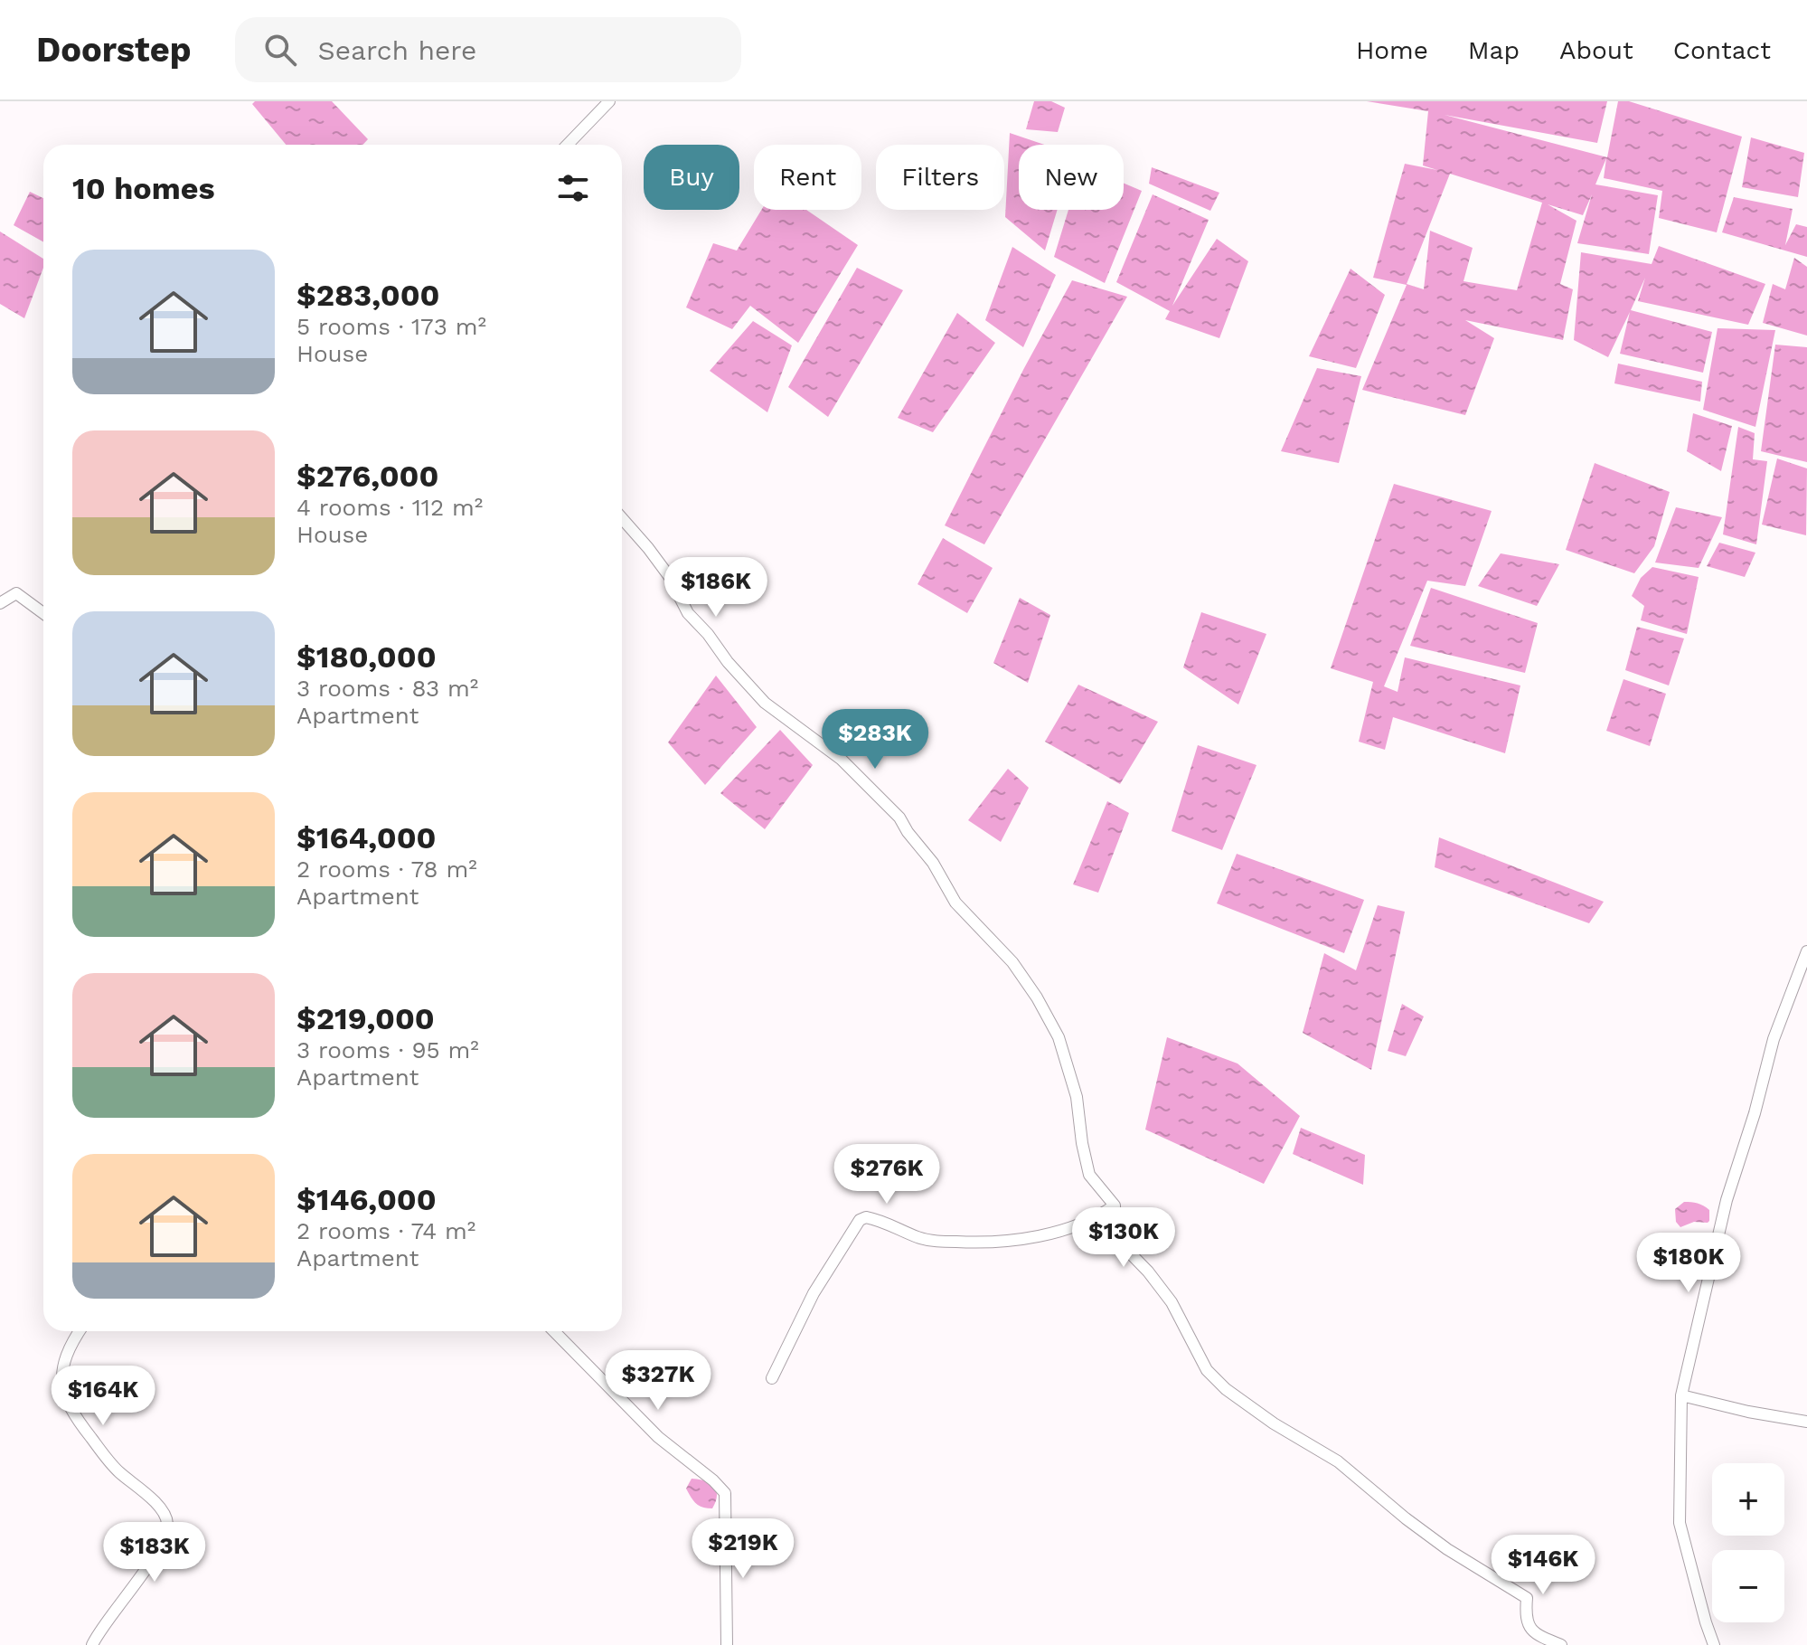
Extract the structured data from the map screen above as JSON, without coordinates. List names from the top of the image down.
{
  "page": {
    "header": "Doorstep",
    "search": "Search here",
    "nav": [
      "Home",
      "Map",
      "About",
      "Contact"
    ],
    "chip": [
      "Buy",
      "Rent",
      "Filters",
      "New"
    ],
    "heading": "10 homes",
    "list": [
      {
        "name": "$283,000",
        "note": "5 rooms · 173 m² · House"
      },
      {
        "name": "$276,000",
        "note": "4 rooms · 112 m² · House"
      },
      {
        "name": "$180,000",
        "note": "3 rooms · 83 m² · Apartment"
      },
      {
        "name": "$164,000",
        "note": "2 rooms · 78 m² · Apartment"
      },
      {
        "name": "$219,000",
        "note": "3 rooms · 95 m² · Apartment"
      },
      {
        "name": "$146,000",
        "note": "2 rooms · 74 m² · Apartment"
      }
    ],
    "price": [
      "$186K",
      "$283K",
      "$276K",
      "$130K",
      "$180K",
      "$327K",
      "$164K",
      "$219K",
      "$183K",
      "$146K"
    ],
    "map_buttons": ["+", "−"]
  }
}
